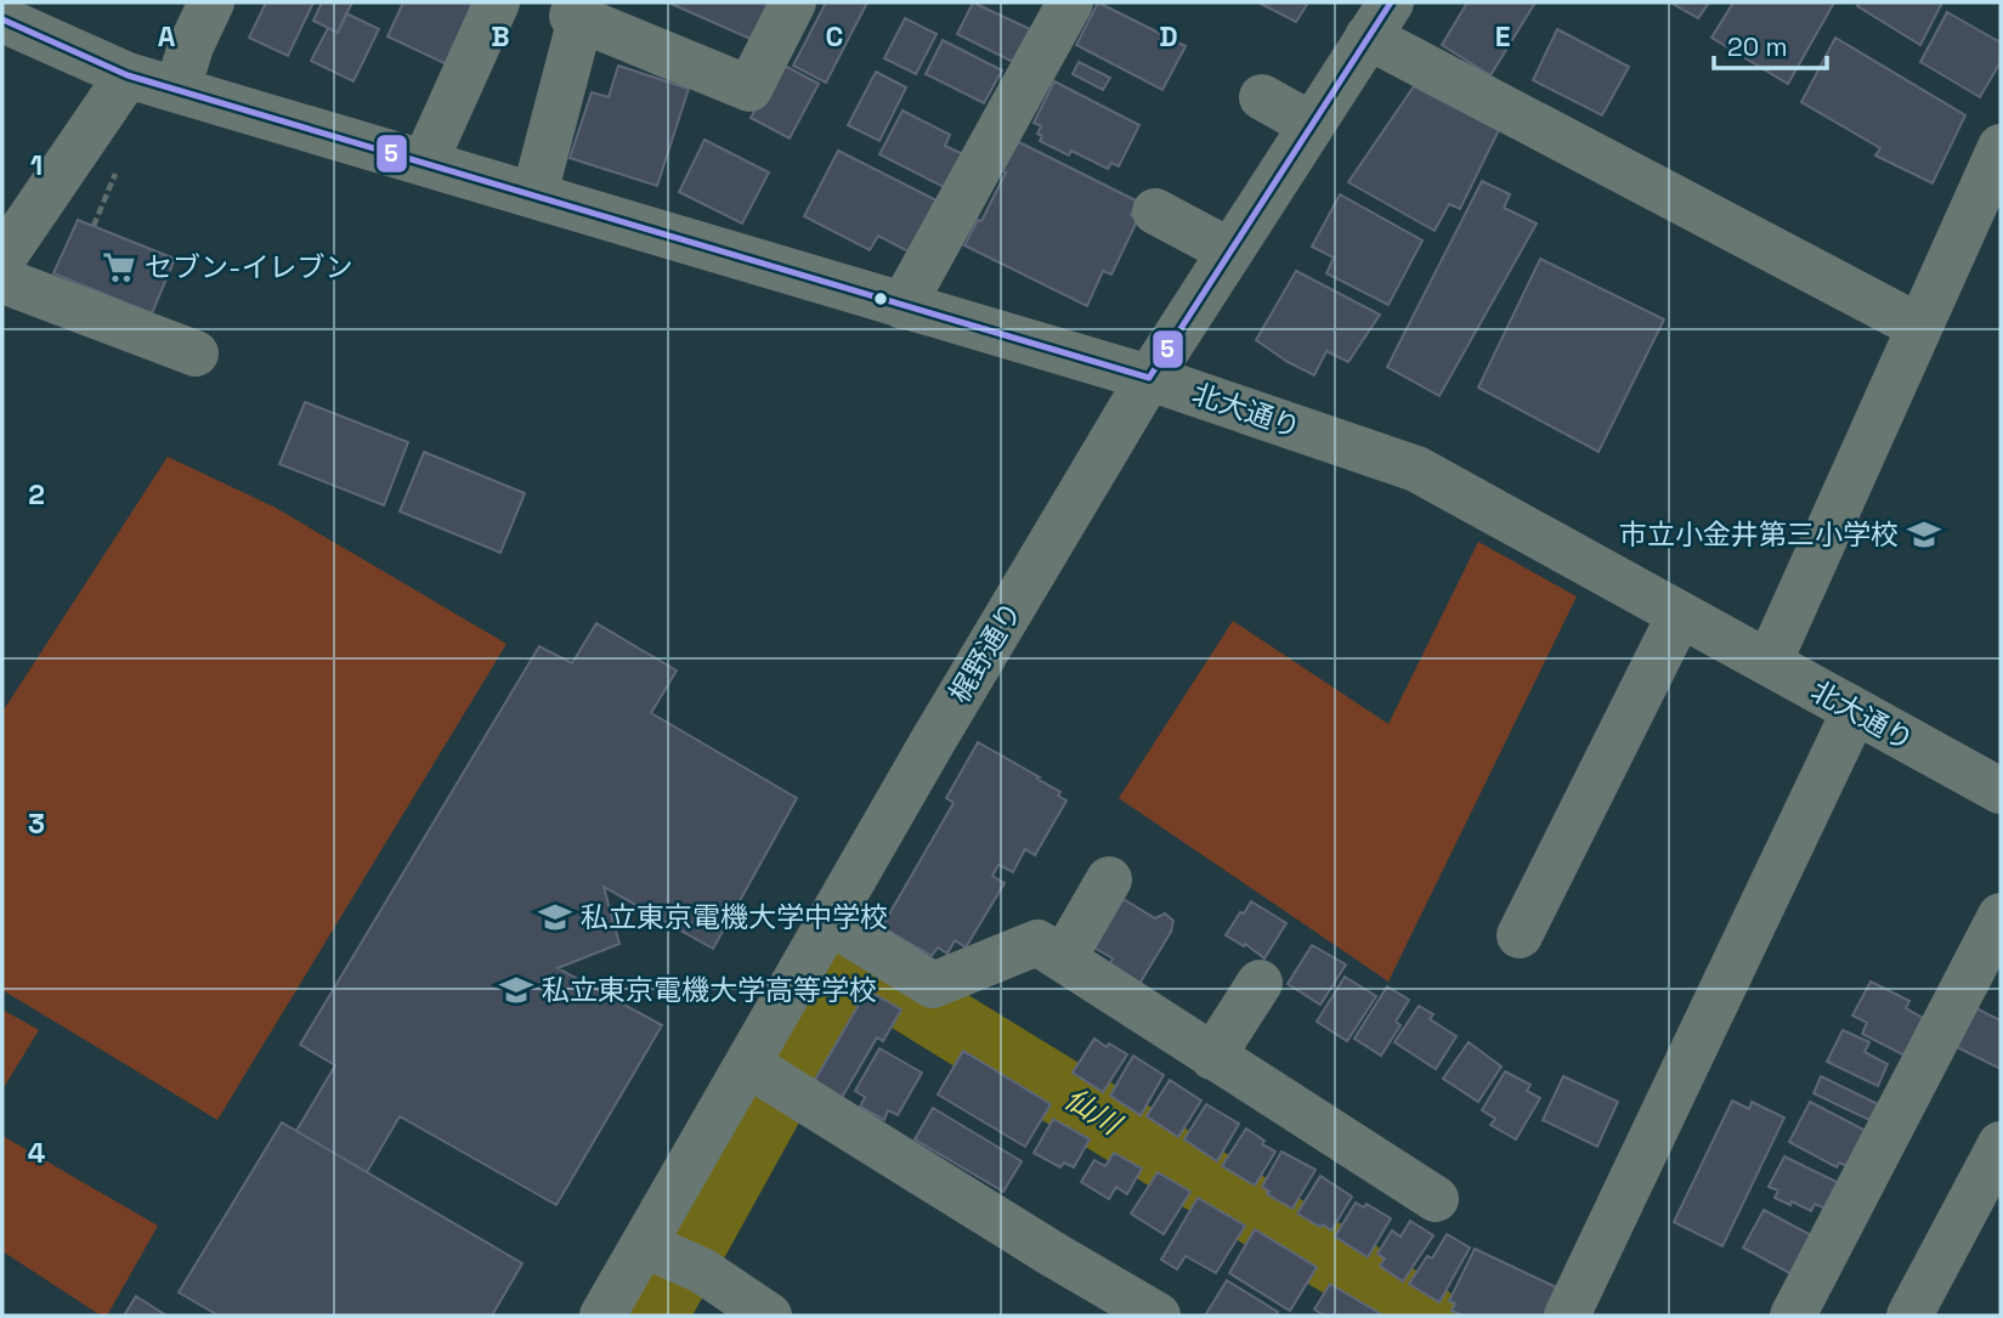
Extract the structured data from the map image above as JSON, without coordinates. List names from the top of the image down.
{
  "streets": {
    "street": ["北大通り", "梶野通り"]
  },
  "crossings": [
    ["北大通り", "梶野通り"]
  ],
  "water": ["仙川"],
  "places": {
    "supermarket": ["セブン-イレブン"],
    "school or university": ["市立小金井第三小学校", "私立東京電機大学中学校", "私立東京電機大学高等学校"]
  },
  "lines": ["transit line 5"],
  "scale_bar": "20 m",
  "grid": {
    "columns": [
      "A",
      "B",
      "C",
      "D",
      "E"
    ],
    "rows": [
      "1",
      "2",
      "3",
      "4"
    ]
  }
}
